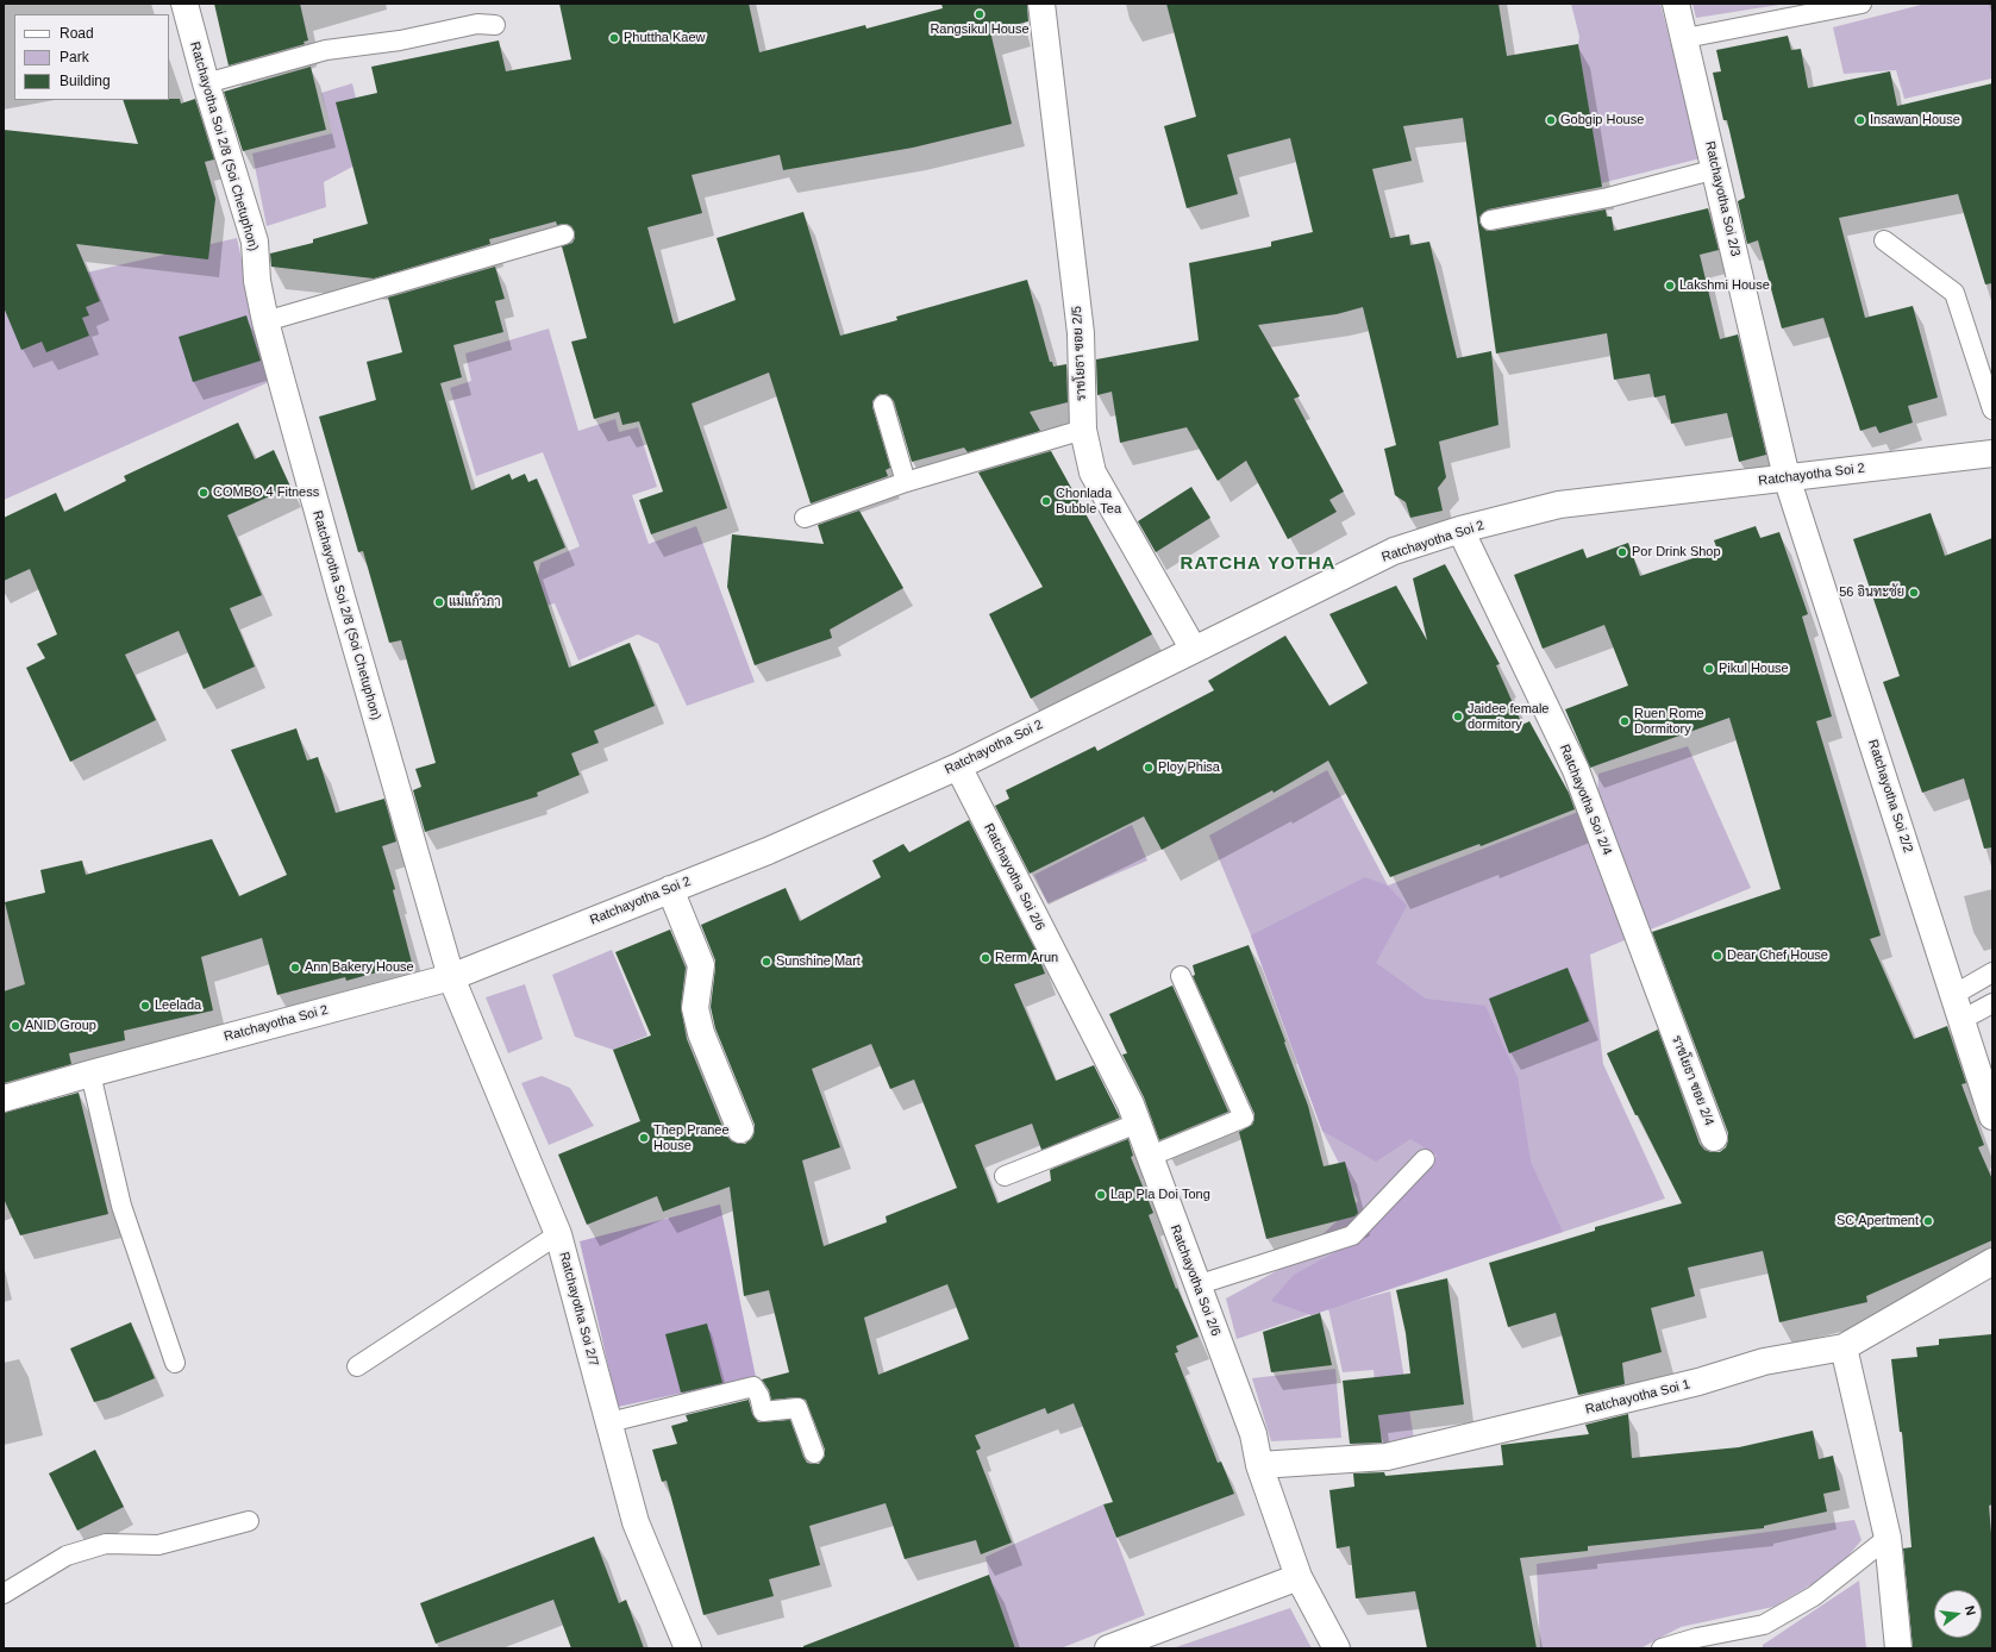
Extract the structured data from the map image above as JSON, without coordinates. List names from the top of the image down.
{
  "streets": {
    "street": [
      "Ratchayotha Soi 2/8 (Soi Chetuphon)",
      "Ratchayotha Soi 2/3",
      "ราชโยธา ซอย 2/5",
      "Ratchayotha Soi 2",
      "Ratchayotha Soi 2/2",
      "Ratchayotha Soi 2/4",
      "Ratchayotha Soi 2/6",
      "Ratchayotha Soi 2/7",
      "Ratchayotha Soi 1"
    ]
  },
  "crossings": [
    ["Ratchayotha Soi 2/8 (Soi Chetuphon)", "Ratchayotha Soi 2"],
    ["Ratchayotha Soi 2/8 (Soi Chetuphon)", "Ratchayotha Soi 2/7"],
    ["Ratchayotha Soi 2/3", "Ratchayotha Soi 2"],
    ["Ratchayotha Soi 2/3", "Ratchayotha Soi 2/2"],
    ["ราชโยธา ซอย 2/5", "Ratchayotha Soi 2"],
    ["Ratchayotha Soi 2", "Ratchayotha Soi 2/2"],
    ["Ratchayotha Soi 2", "Ratchayotha Soi 2/4"],
    ["Ratchayotha Soi 2", "Ratchayotha Soi 2/6"],
    ["Ratchayotha Soi 2", "Ratchayotha Soi 2/7"],
    ["Ratchayotha Soi 2/6", "Ratchayotha Soi 1"]
  ],
  "districts": ["RATCHA YOTHA"],
  "places": [
    "Rangsikul House",
    "Phuttha Kaew",
    "Gobgip House",
    "Insawan House",
    "Lakshmi House",
    "COMBO 4 Fitness",
    "Chonlada Bubble Tea",
    "Por Drink Shop",
    "56 อินทะชัย",
    "แม่แก้วภา",
    "Pikul House",
    "Jaidee female dormitory",
    "Ruen Rome Dormitory",
    "Ploy Phisa",
    "Dear Chef House",
    "Rerm Arun",
    "Sunshine Mart",
    "Ann Bakery House",
    "Leelada",
    "ANID Group",
    "Thep Pranee House",
    "Lap Pla Doi Tong",
    "SC Apertment"
  ],
  "legend": ["Road", "Park", "Building"],
  "north": "right"
}
